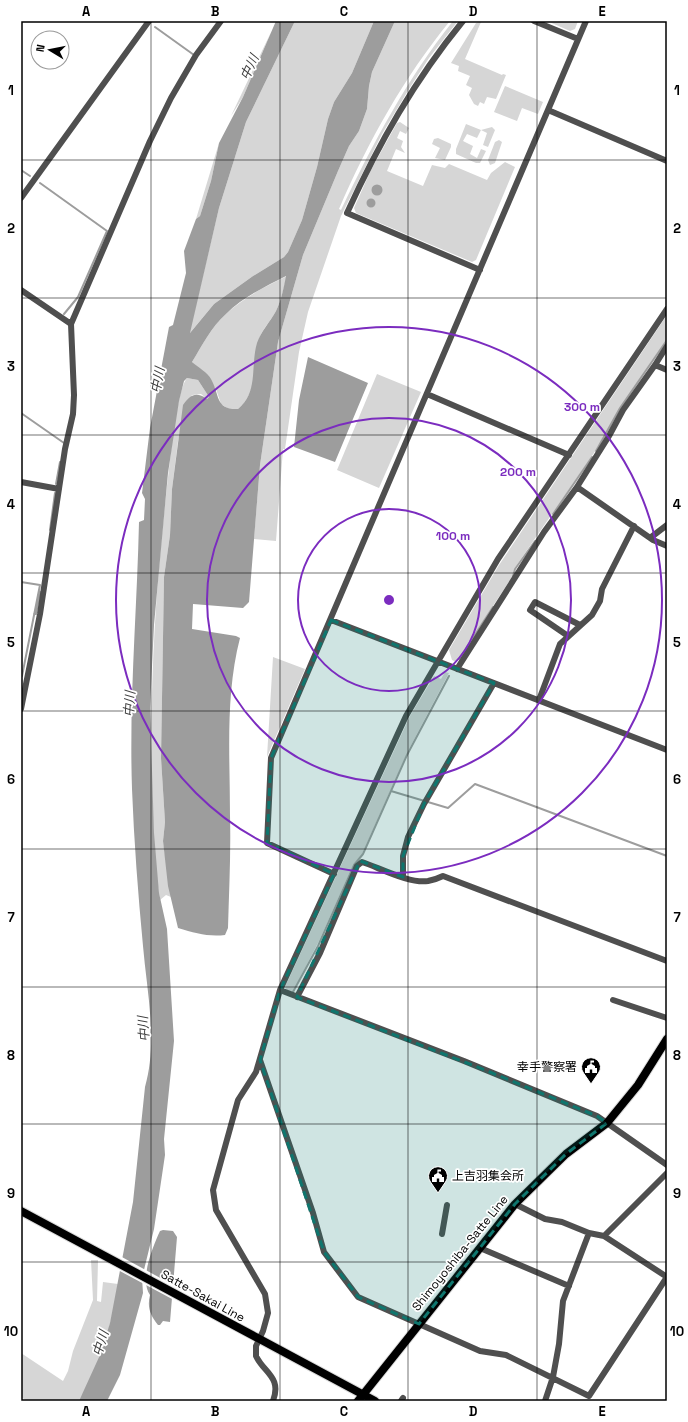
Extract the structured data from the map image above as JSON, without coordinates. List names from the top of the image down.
{
  "streets": {
    "main road": ["Shimoyoshiba-Satte Line", "Satte-Sakai Line"]
  },
  "crossings": [
    ["Shimoyoshiba-Satte Line", "Satte-Sakai Line"]
  ],
  "water": ["中川"],
  "places": {
    "public building": ["幸手警察署", "上吉羽集会所"]
  },
  "north": "left",
  "grid": {
    "columns": [
      "A",
      "B",
      "C",
      "D",
      "E"
    ],
    "rows": [
      "1",
      "2",
      "3",
      "4",
      "5",
      "6",
      "7",
      "8",
      "9",
      "10"
    ]
  },
  "rings": ["300 m", "200 m", "100 m"]
}
